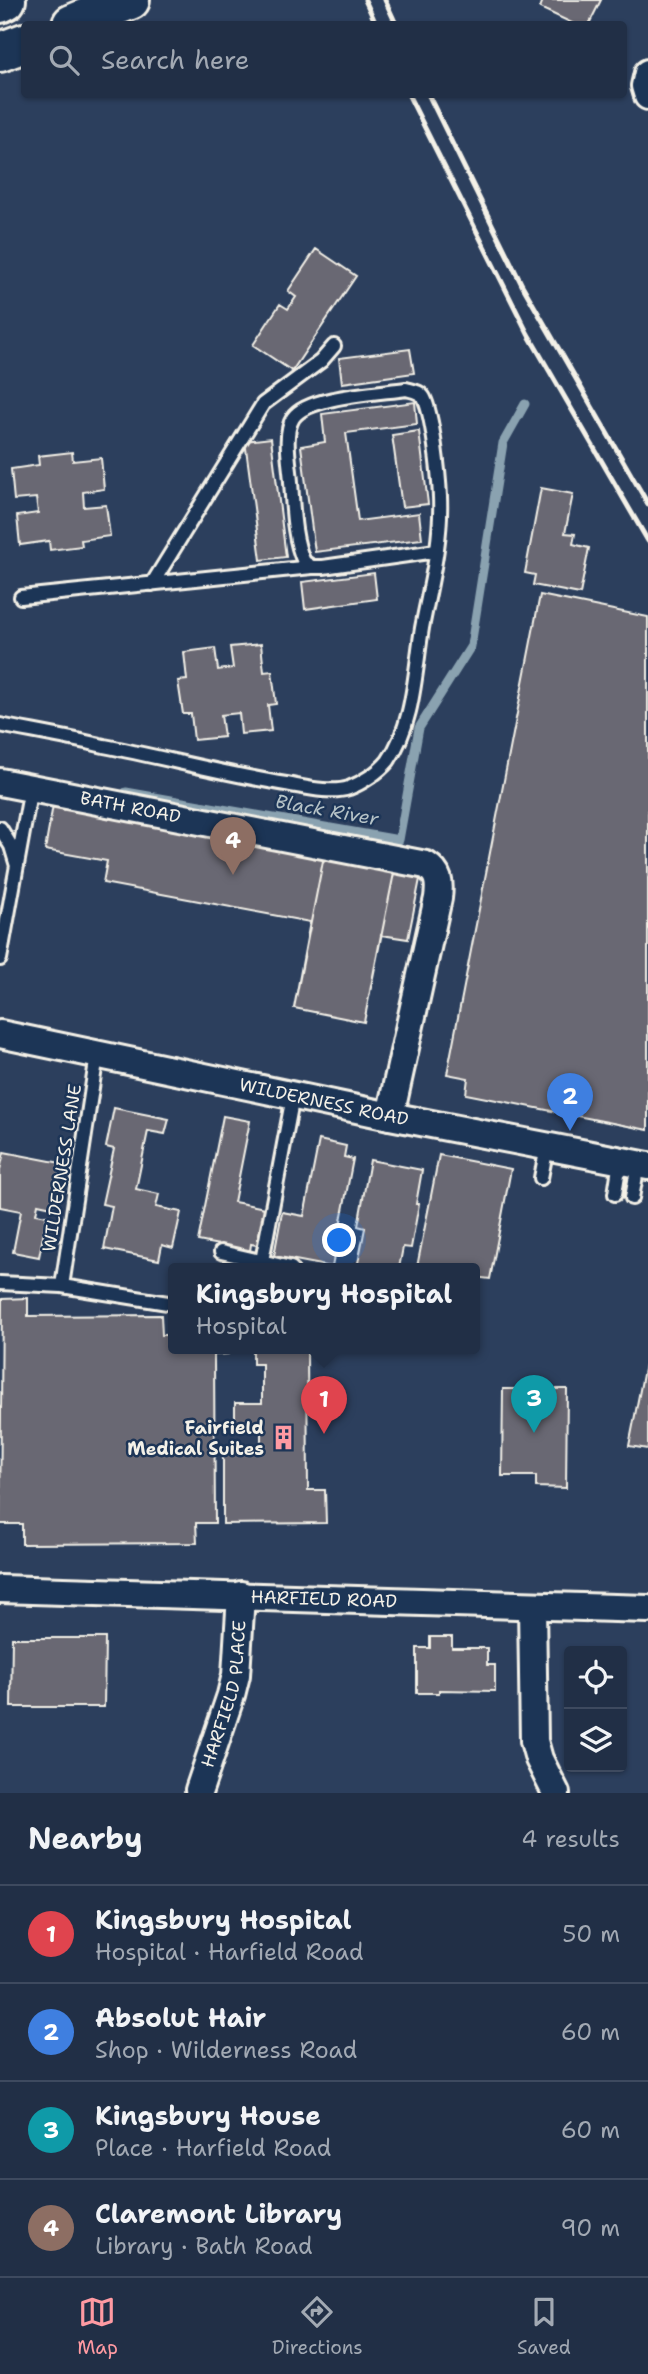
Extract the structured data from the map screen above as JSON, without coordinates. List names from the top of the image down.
{
  "streets": {
    "street": [
      "BATH ROAD",
      "WILDERNESS ROAD",
      "HARFIELD ROAD",
      "HARFIELD PLACE"
    ],
    "lane": ["WILDERNESS LANE"]
  },
  "crossings": [
    ["BATH ROAD", "WILDERNESS ROAD"],
    ["WILDERNESS ROAD", "WILDERNESS LANE"],
    ["HARFIELD ROAD", "HARFIELD PLACE"]
  ],
  "water": ["Black River"],
  "places": {
    "building": ["Fairfield Medical Suites"]
  },
  "page": {
    "search": "Search here",
    "pins": [
      "4",
      "2",
      "3",
      "1"
    ],
    "popup": ["Kingsbury Hospital", "Hospital"],
    "heading": ["Nearby", "4 results"],
    "list": [
      {
        "mark": "1",
        "name": "Kingsbury Hospital",
        "note": "Hospital · Harfield Road",
        "value": "50 m"
      },
      {
        "mark": "2",
        "name": "Absolut Hair",
        "note": "Shop · Wilderness Road",
        "value": "60 m"
      },
      {
        "mark": "3",
        "name": "Kingsbury House",
        "note": "Place · Harfield Road",
        "value": "60 m"
      },
      {
        "mark": "4",
        "name": "Claremont Library",
        "note": "Library · Bath Road",
        "value": "90 m"
      }
    ],
    "nav": ["Map", "Directions", "Saved"]
  }
}
